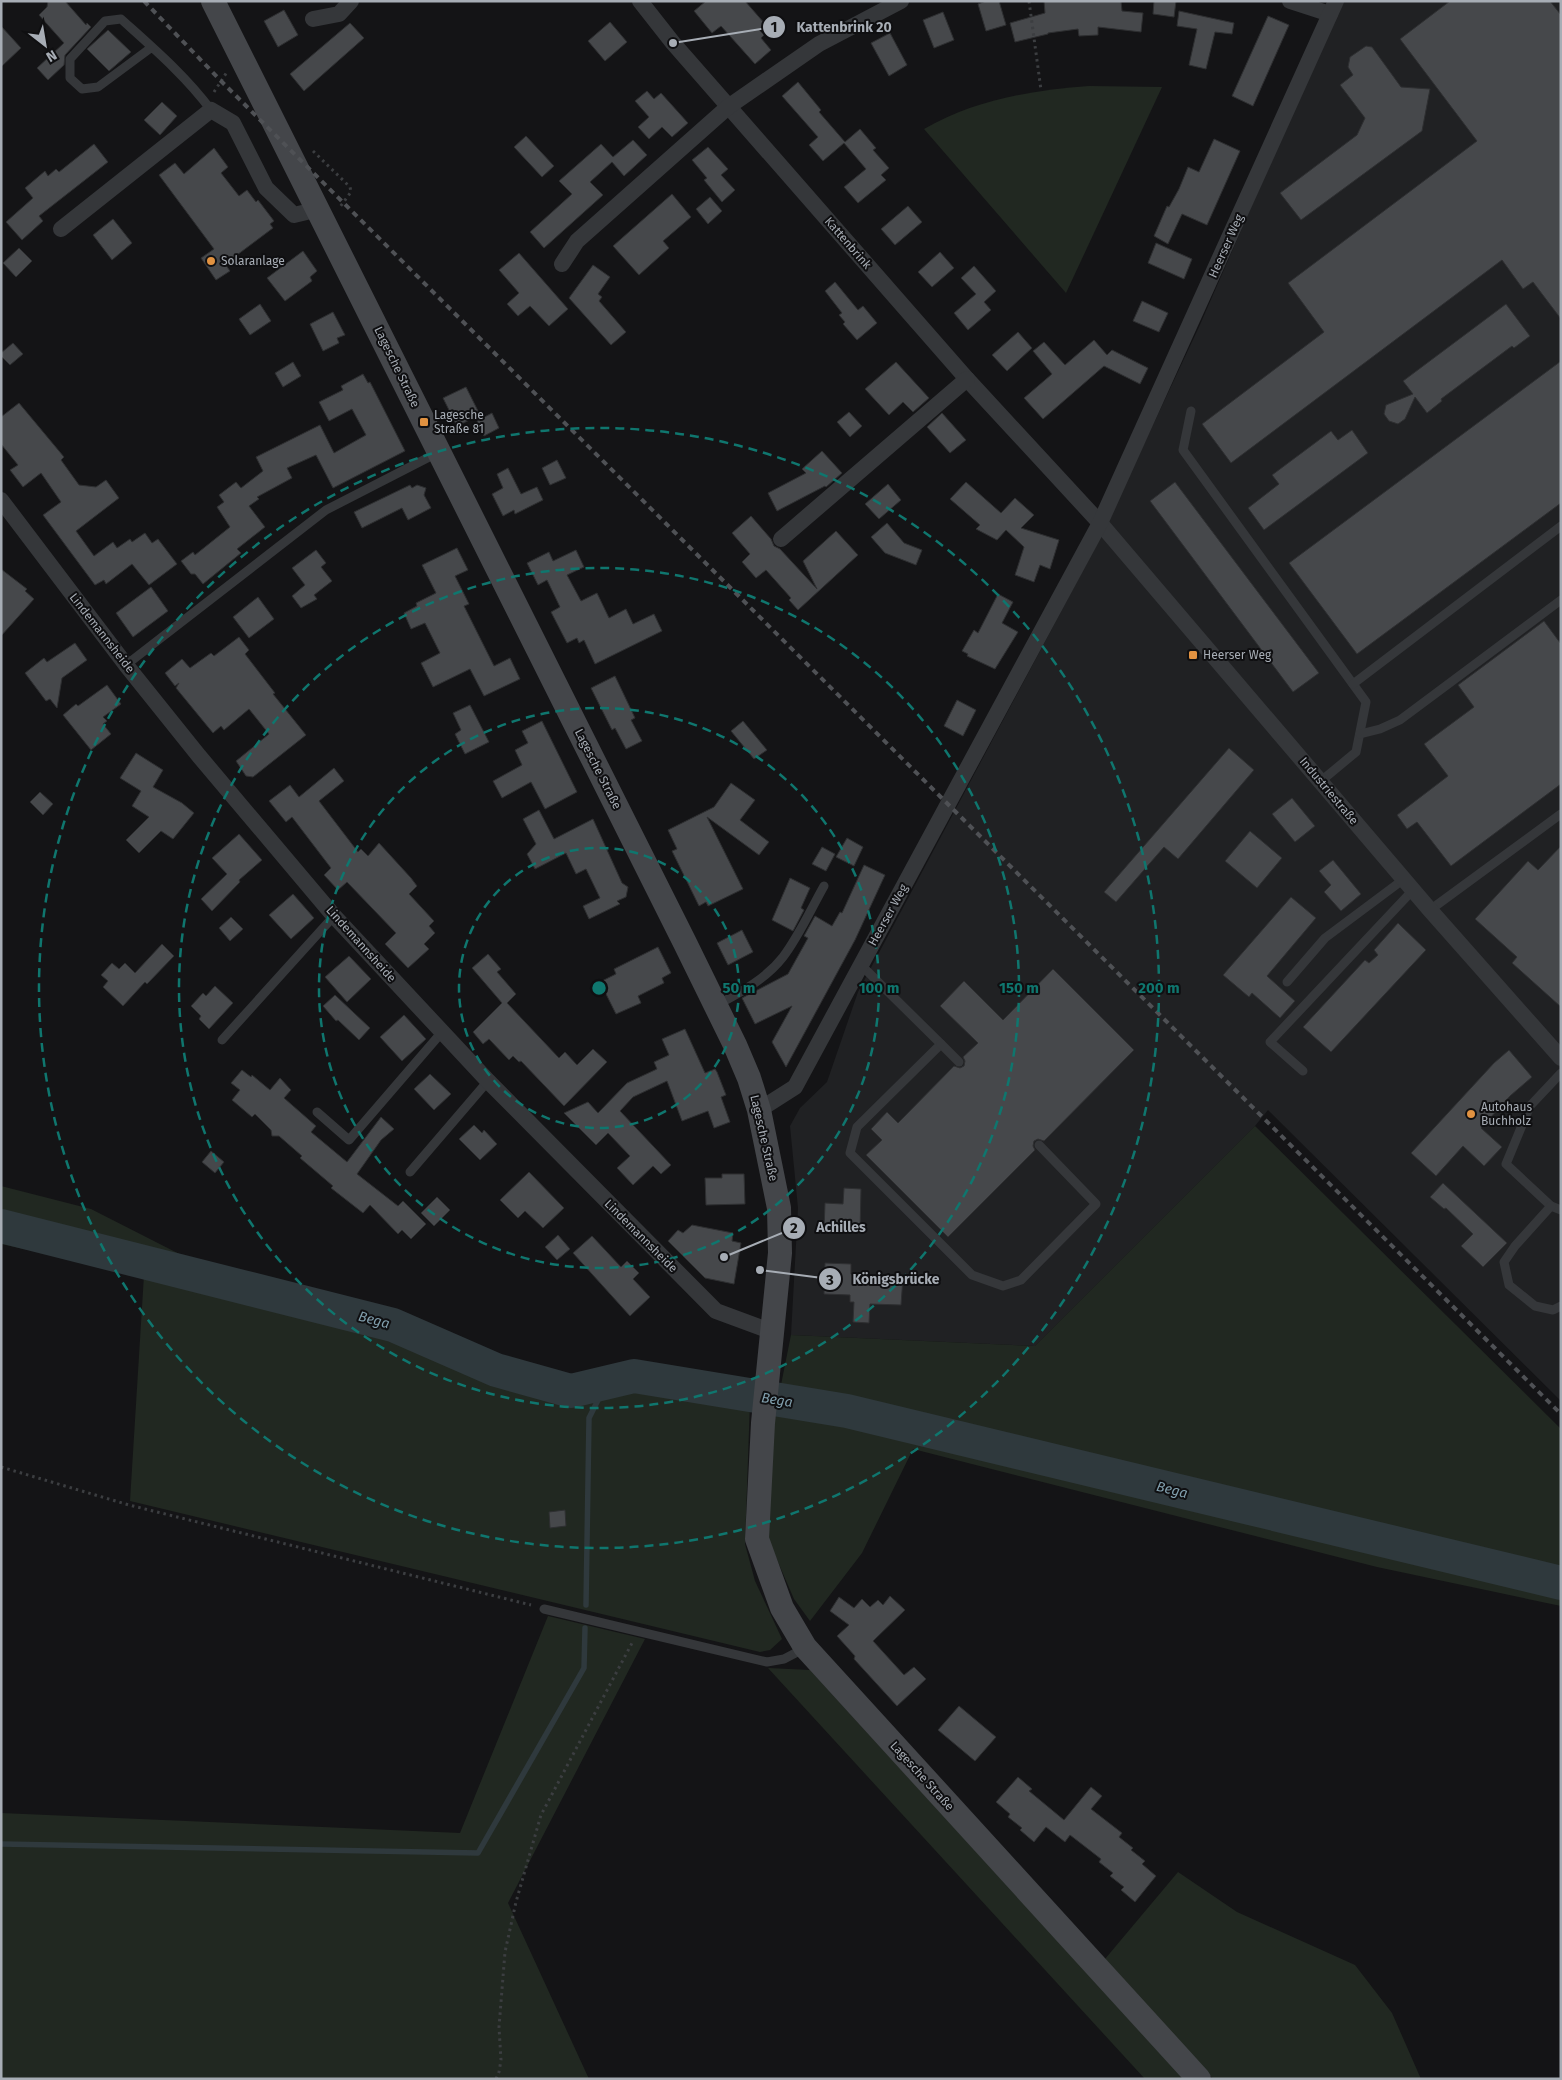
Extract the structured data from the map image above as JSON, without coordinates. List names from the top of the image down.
{
  "streets": {
    "street": [
      "Kattenbrink",
      "Heerser Weg",
      "Lagesche Straße",
      "Lindemannsheide",
      "Industriestraße"
    ]
  },
  "crossings": [
    ["Kattenbrink", "Heerser Weg"],
    ["Kattenbrink", "Industriestraße"],
    ["Heerser Weg", "Lagesche Straße"],
    ["Heerser Weg", "Industriestraße"],
    ["Lagesche Straße", "Lindemannsheide"]
  ],
  "water": ["Bega"],
  "places": {
    "other": [
      "Kattenbrink 20",
      "Solaranlage",
      "Autohaus Buchholz",
      "Achilles",
      "Königsbrücke"
    ],
    "transit": ["Lagesche Straße 81", "Heerser Weg"]
  },
  "north": "bottom right",
  "rings": [
    "50 m",
    "100 m",
    "150 m",
    "200 m"
  ]
}
